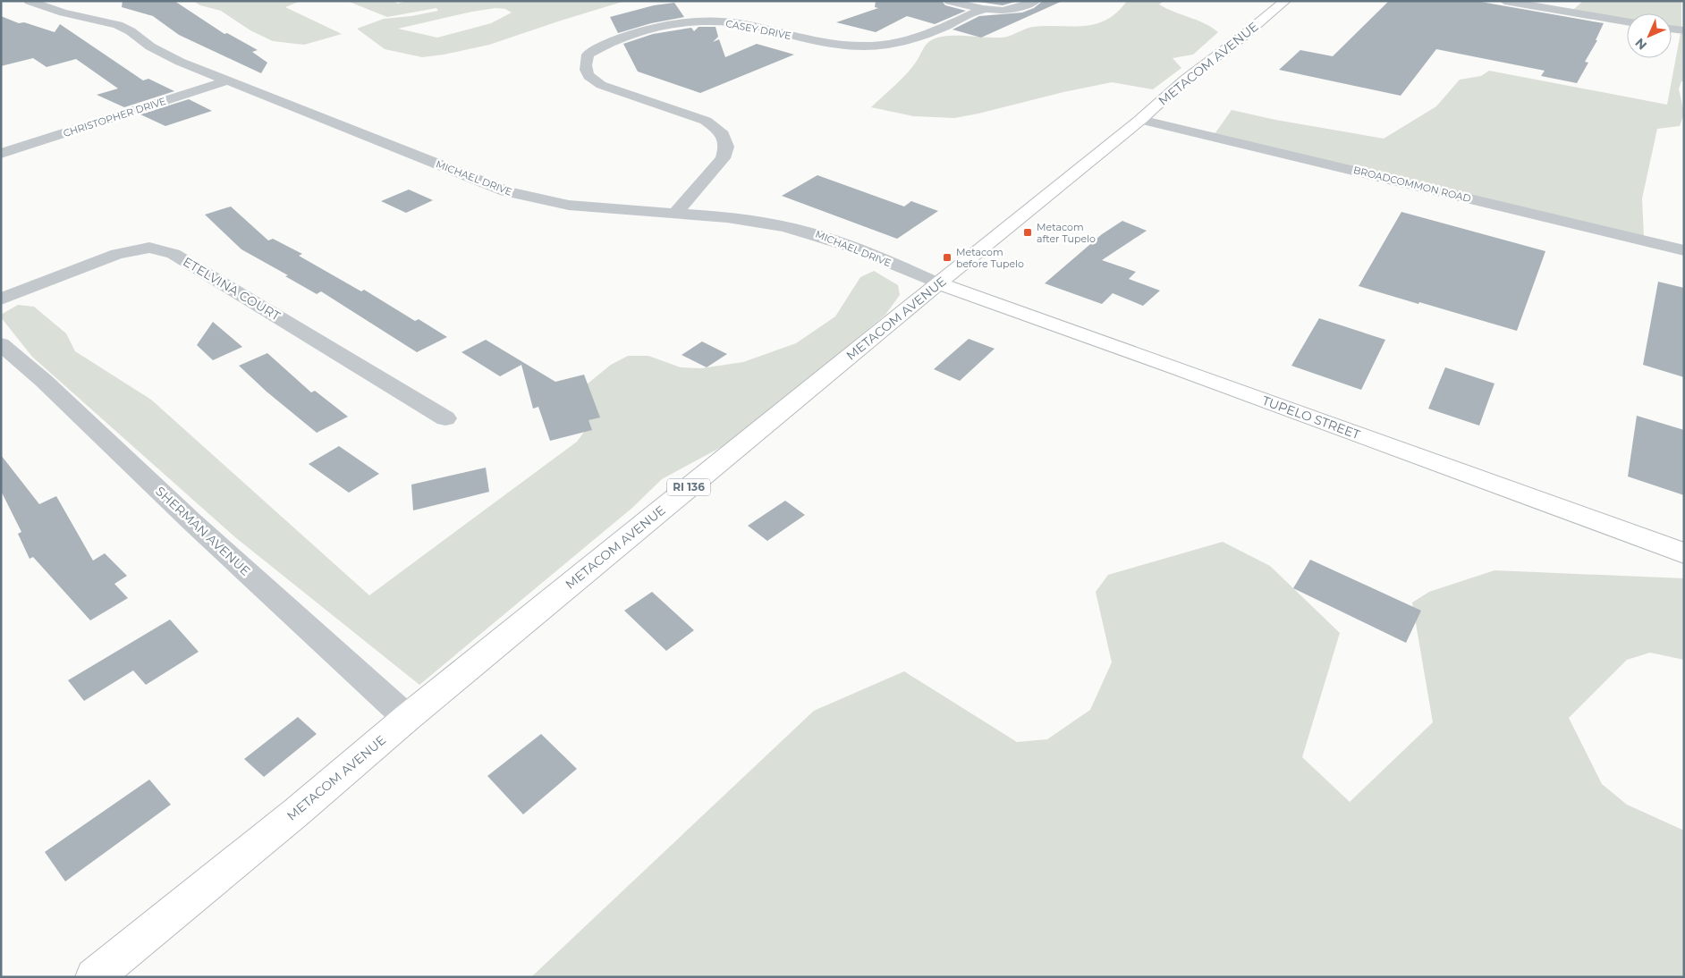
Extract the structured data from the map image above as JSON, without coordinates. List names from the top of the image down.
{
  "streets": {
    "main road": ["METACOM AVENUE", "TUPELO STREET", "RI 136"],
    "street": [
      "CASEY DRIVE",
      "CHRISTOPHER DRIVE",
      "MICHAEL DRIVE",
      "BROADCOMMON ROAD",
      "ETELVINA COURT",
      "SHERMAN AVENUE"
    ]
  },
  "crossings": [
    ["CASEY DRIVE", "MICHAEL DRIVE"],
    ["METACOM AVENUE", "MICHAEL DRIVE"],
    ["METACOM AVENUE", "BROADCOMMON ROAD"],
    ["METACOM AVENUE", "TUPELO STREET"],
    ["METACOM AVENUE", "SHERMAN AVENUE"],
    ["CHRISTOPHER DRIVE", "MICHAEL DRIVE"],
    ["MICHAEL DRIVE", "TUPELO STREET"]
  ],
  "places": {
    "transit": ["Metacom after Tupelo", "Metacom before Tupelo"]
  },
  "north": "bottom left"
}
